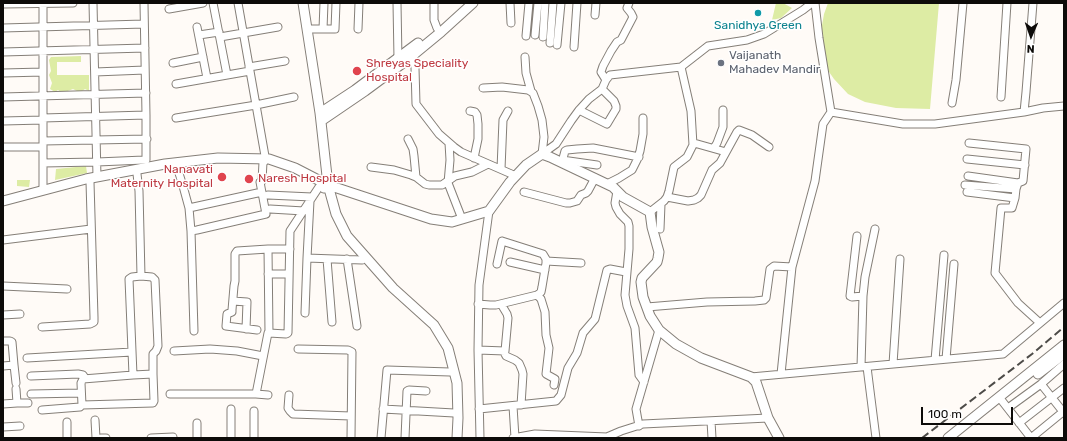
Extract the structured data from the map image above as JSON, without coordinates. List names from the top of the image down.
{
  "places": [
    "Sanidhya Green",
    "Vaijanath Mahadev Mandir",
    "Shreyas Speciality Hospital",
    "Nanavati Maternity Hospital",
    "Naresh Hospital"
  ],
  "scale_bar": "100 m",
  "north": "bottom"
}
